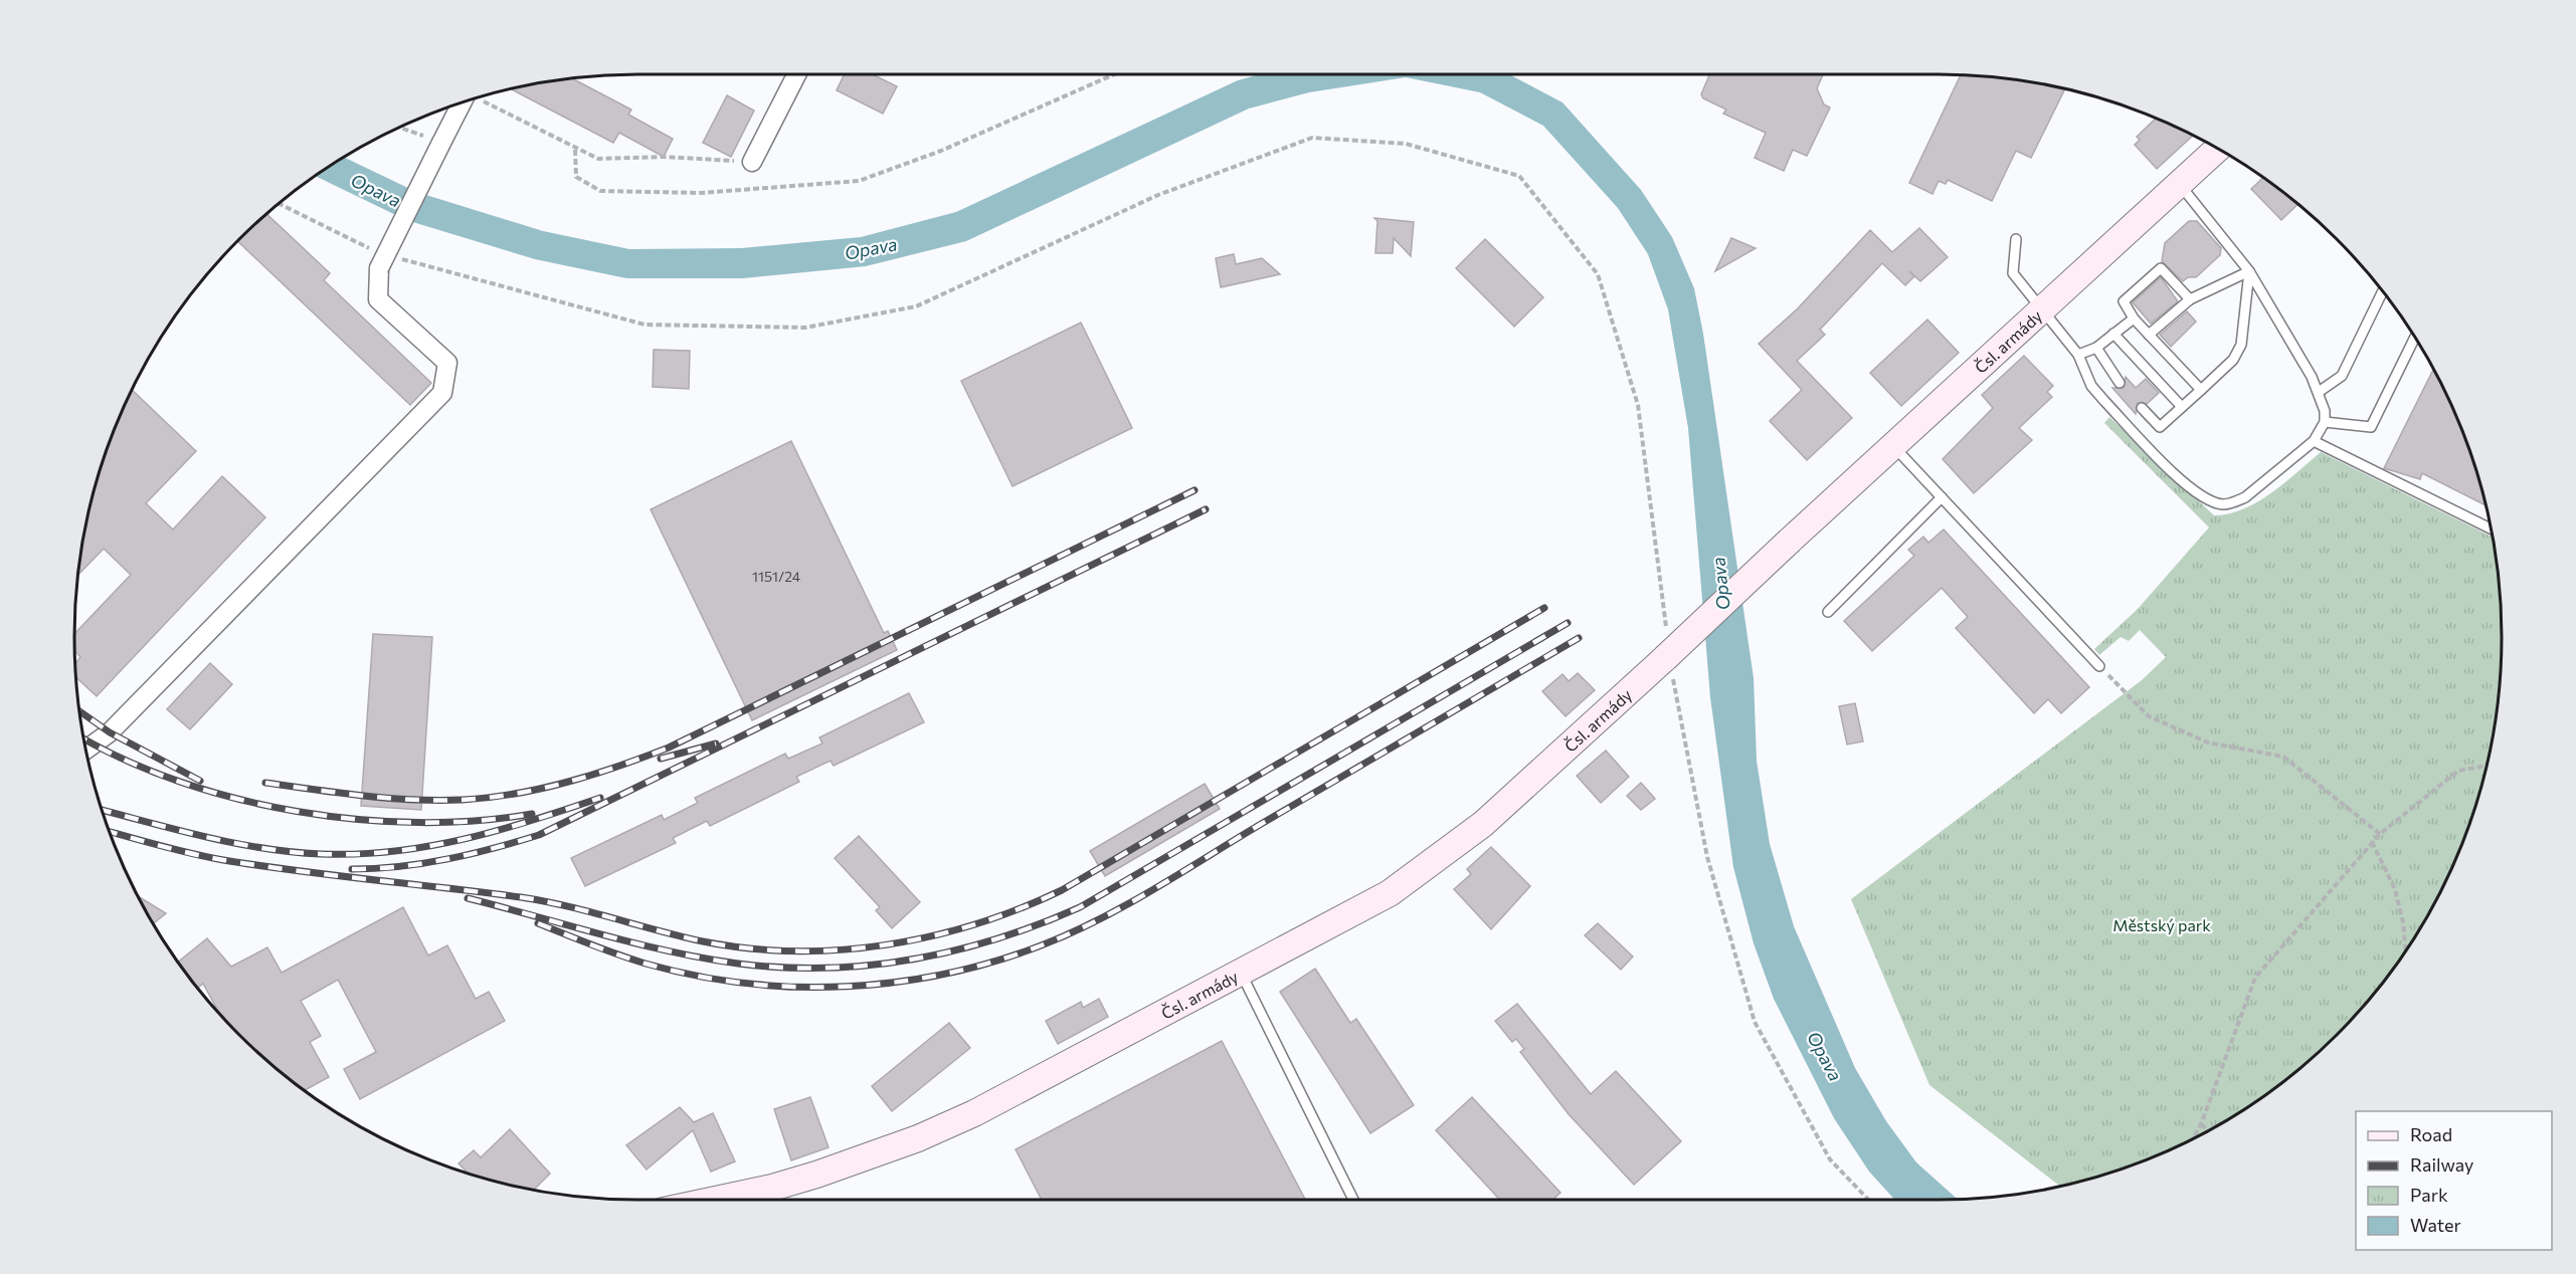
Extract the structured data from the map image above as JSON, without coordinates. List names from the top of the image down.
{
  "streets": {
    "main road": ["Čsl. armády"]
  },
  "water": ["Opava"],
  "parks": ["Městský park"],
  "house_numbers": ["1151/24"],
  "legend": [
    "Road",
    "Railway",
    "Park",
    "Water"
  ]
}
